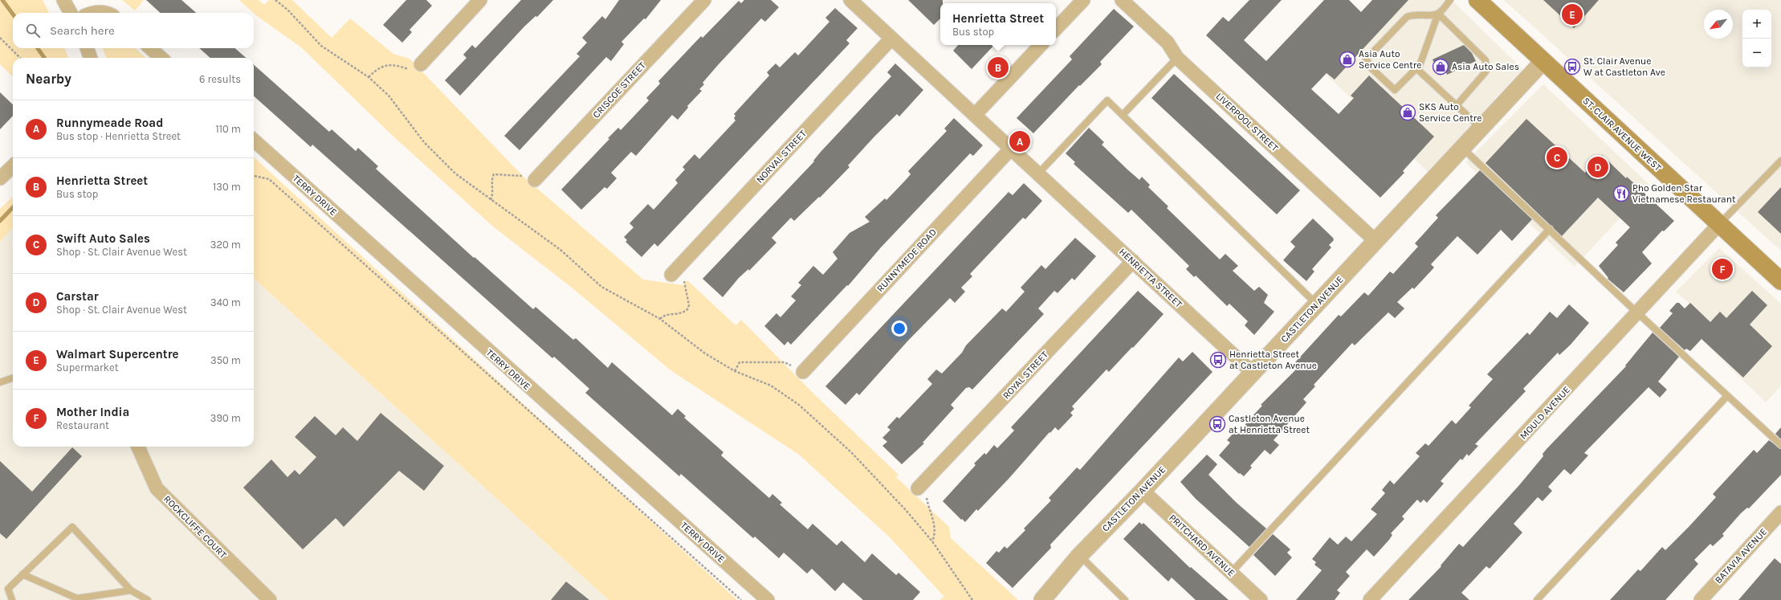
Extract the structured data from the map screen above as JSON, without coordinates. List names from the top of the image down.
{
  "streets": {
    "main road": ["ST. CLAIR AVENUE WEST"],
    "street": [
      "CRISCOE STREET",
      "LIVERPOOL STREET",
      "NORVAL STREET",
      "TERRY DRIVE",
      "RUNNYMEDE ROAD",
      "HENRIETTA STREET",
      "CASTLETON AVENUE",
      "ROYAL STREET",
      "MOULD AVENUE",
      "ROCKCLIFFE COURT",
      "PRITCHARD AVENUE",
      "BATAVIA AVENUE"
    ]
  },
  "crossings": [
    ["LIVERPOOL STREET", "CASTLETON AVENUE"],
    ["ST. CLAIR AVENUE WEST", "CASTLETON AVENUE"],
    ["ST. CLAIR AVENUE WEST", "MOULD AVENUE"],
    ["NORVAL STREET", "HENRIETTA STREET"],
    ["RUNNYMEDE ROAD", "HENRIETTA STREET"],
    ["HENRIETTA STREET", "CASTLETON AVENUE"],
    ["HENRIETTA STREET", "ROYAL STREET"],
    ["CASTLETON AVENUE", "PRITCHARD AVENUE"]
  ],
  "places": {
    "shop": ["Asia Auto Service Centre", "Asia Auto Sales", "SKS Auto Service Centre"],
    "bus stop": ["St. Clair Avenue W at Castleton Ave", "Henrietta Street at Castleton Avenue", "Castleton Avenue at Henrietta Street"],
    "restaurant": ["Pho Golden Star Vietnamese Restaurant"]
  },
  "north": "bottom left",
  "page": {
    "pins": [
      "E",
      "B",
      "A",
      "C",
      "D",
      "F"
    ],
    "popup": ["Henrietta Street", "Bus stop"],
    "map_buttons": ["+", "−"],
    "search": "Search here",
    "heading": ["Nearby", "6 results"],
    "list": [
      {
        "mark": "A",
        "name": "Runnymeade Road",
        "note": "Bus stop · Henrietta Street",
        "value": "110 m"
      },
      {
        "mark": "B",
        "name": "Henrietta Street",
        "note": "Bus stop",
        "value": "130 m"
      },
      {
        "mark": "C",
        "name": "Swift Auto Sales",
        "note": "Shop · St. Clair Avenue West",
        "value": "320 m"
      },
      {
        "mark": "D",
        "name": "Carstar",
        "note": "Shop · St. Clair Avenue West",
        "value": "340 m"
      },
      {
        "mark": "E",
        "name": "Walmart Supercentre",
        "note": "Supermarket",
        "value": "350 m"
      },
      {
        "mark": "F",
        "name": "Mother India",
        "note": "Restaurant",
        "value": "390 m"
      }
    ]
  }
}
